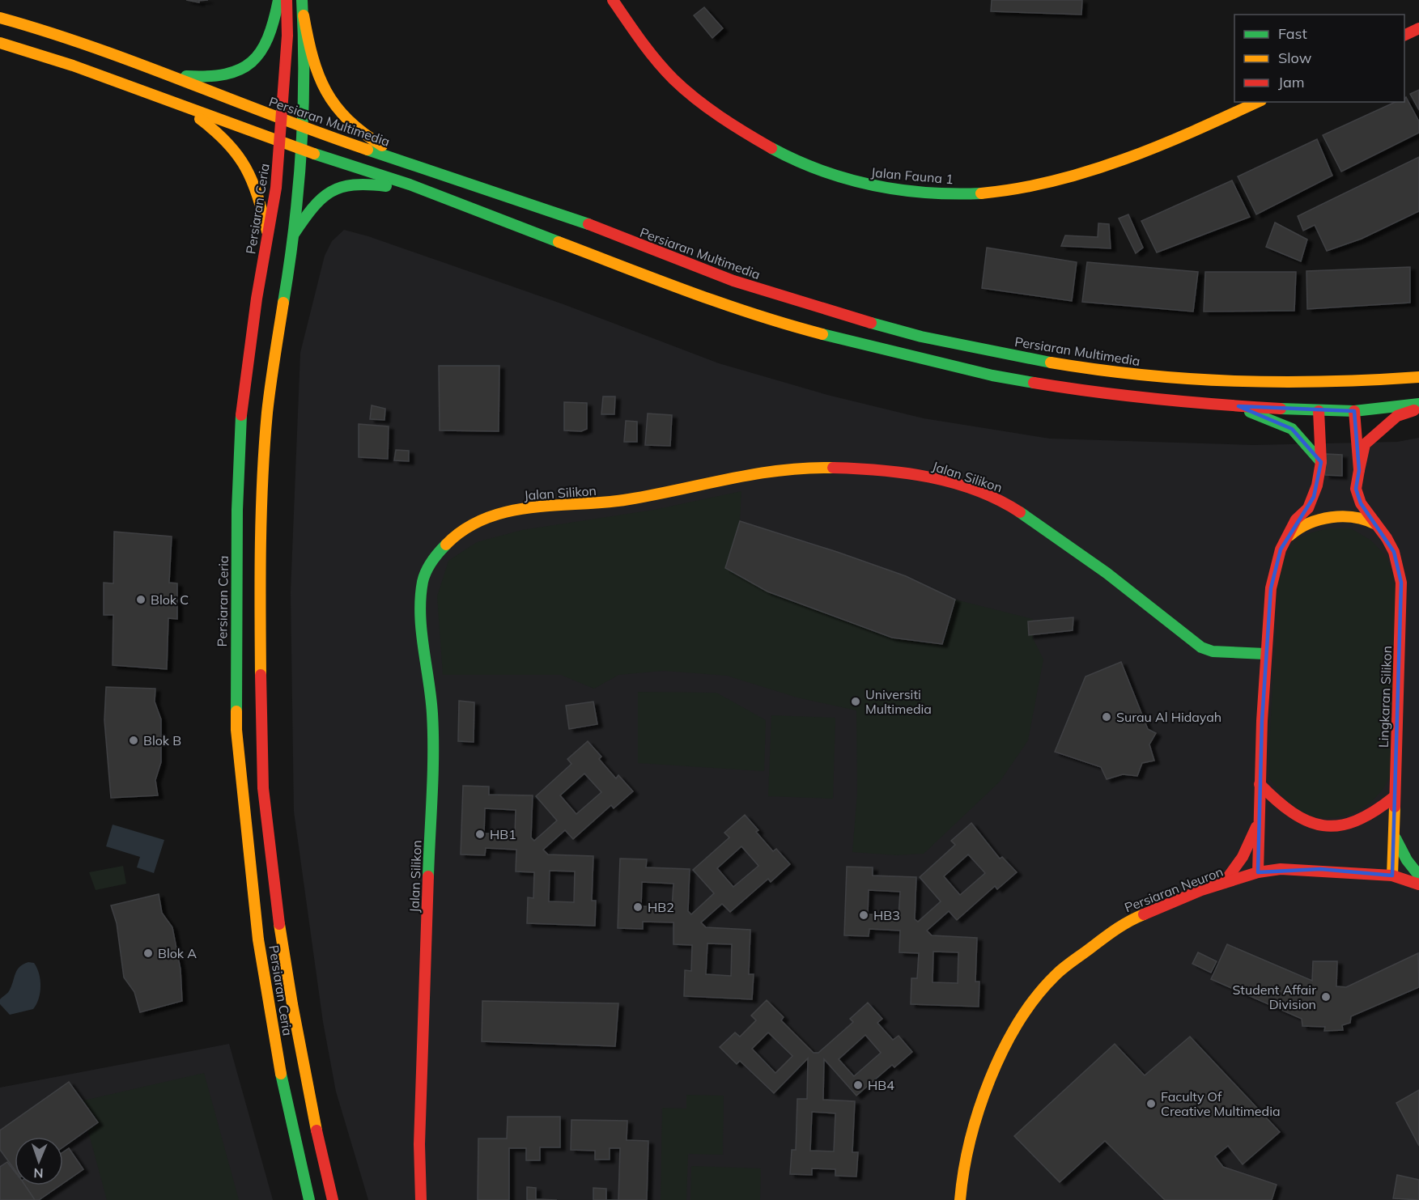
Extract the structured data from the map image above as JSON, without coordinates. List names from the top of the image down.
{
  "streets": {
    "street": [
      "Persiaran Multimedia",
      "Jalan Fauna 1",
      "Persiaran Ceria",
      "Jalan Silikon",
      "Lingkaran Silikon",
      "Persiaran Neuron"
    ]
  },
  "crossings": [
    ["Persiaran Multimedia", "Persiaran Ceria"],
    ["Lingkaran Silikon", "Persiaran Neuron"]
  ],
  "places": [
    "Blok C",
    "Universiti Multimedia",
    "Surau Al Hidayah",
    "Blok B",
    "HB1",
    "HB2",
    "HB3",
    "Blok A",
    "Student Affair Division",
    "HB4",
    "Faculty Of Creative Multimedia"
  ],
  "legend": ["Fast", "Slow", "Jam"],
  "north": "bottom"
}
